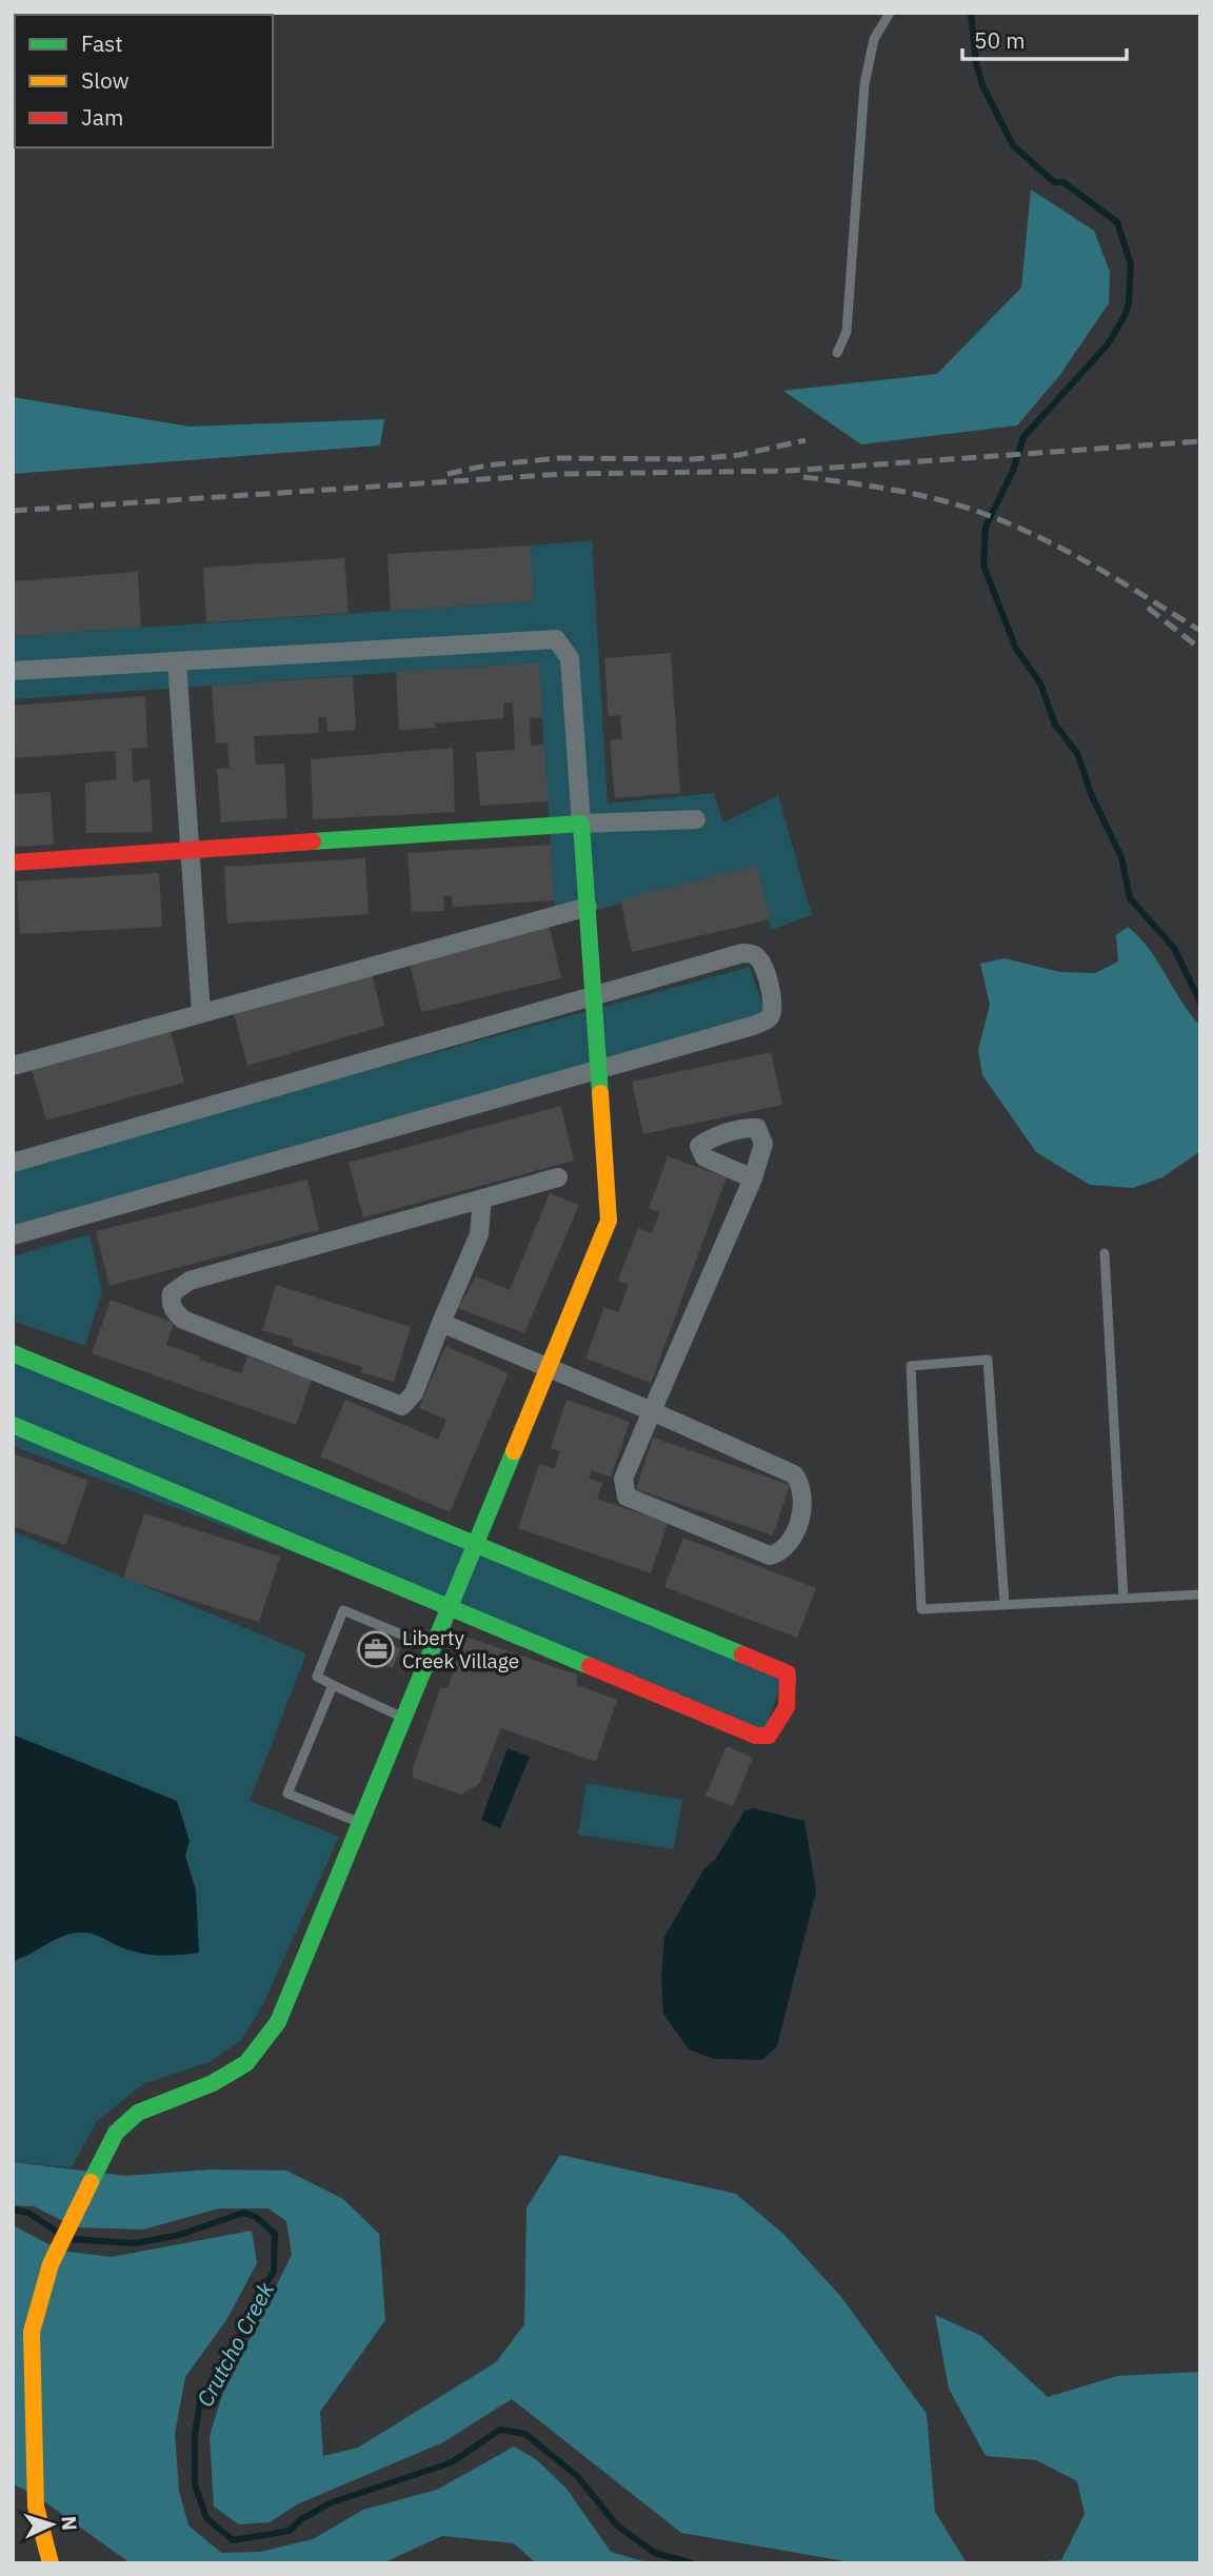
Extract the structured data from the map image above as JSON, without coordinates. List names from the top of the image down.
{
  "water": ["Crutcho Creek"],
  "places": {
    "office": ["Liberty Creek Village"]
  },
  "legend": ["Fast", "Slow", "Jam"],
  "scale_bar": "50 m",
  "north": "right"
}
